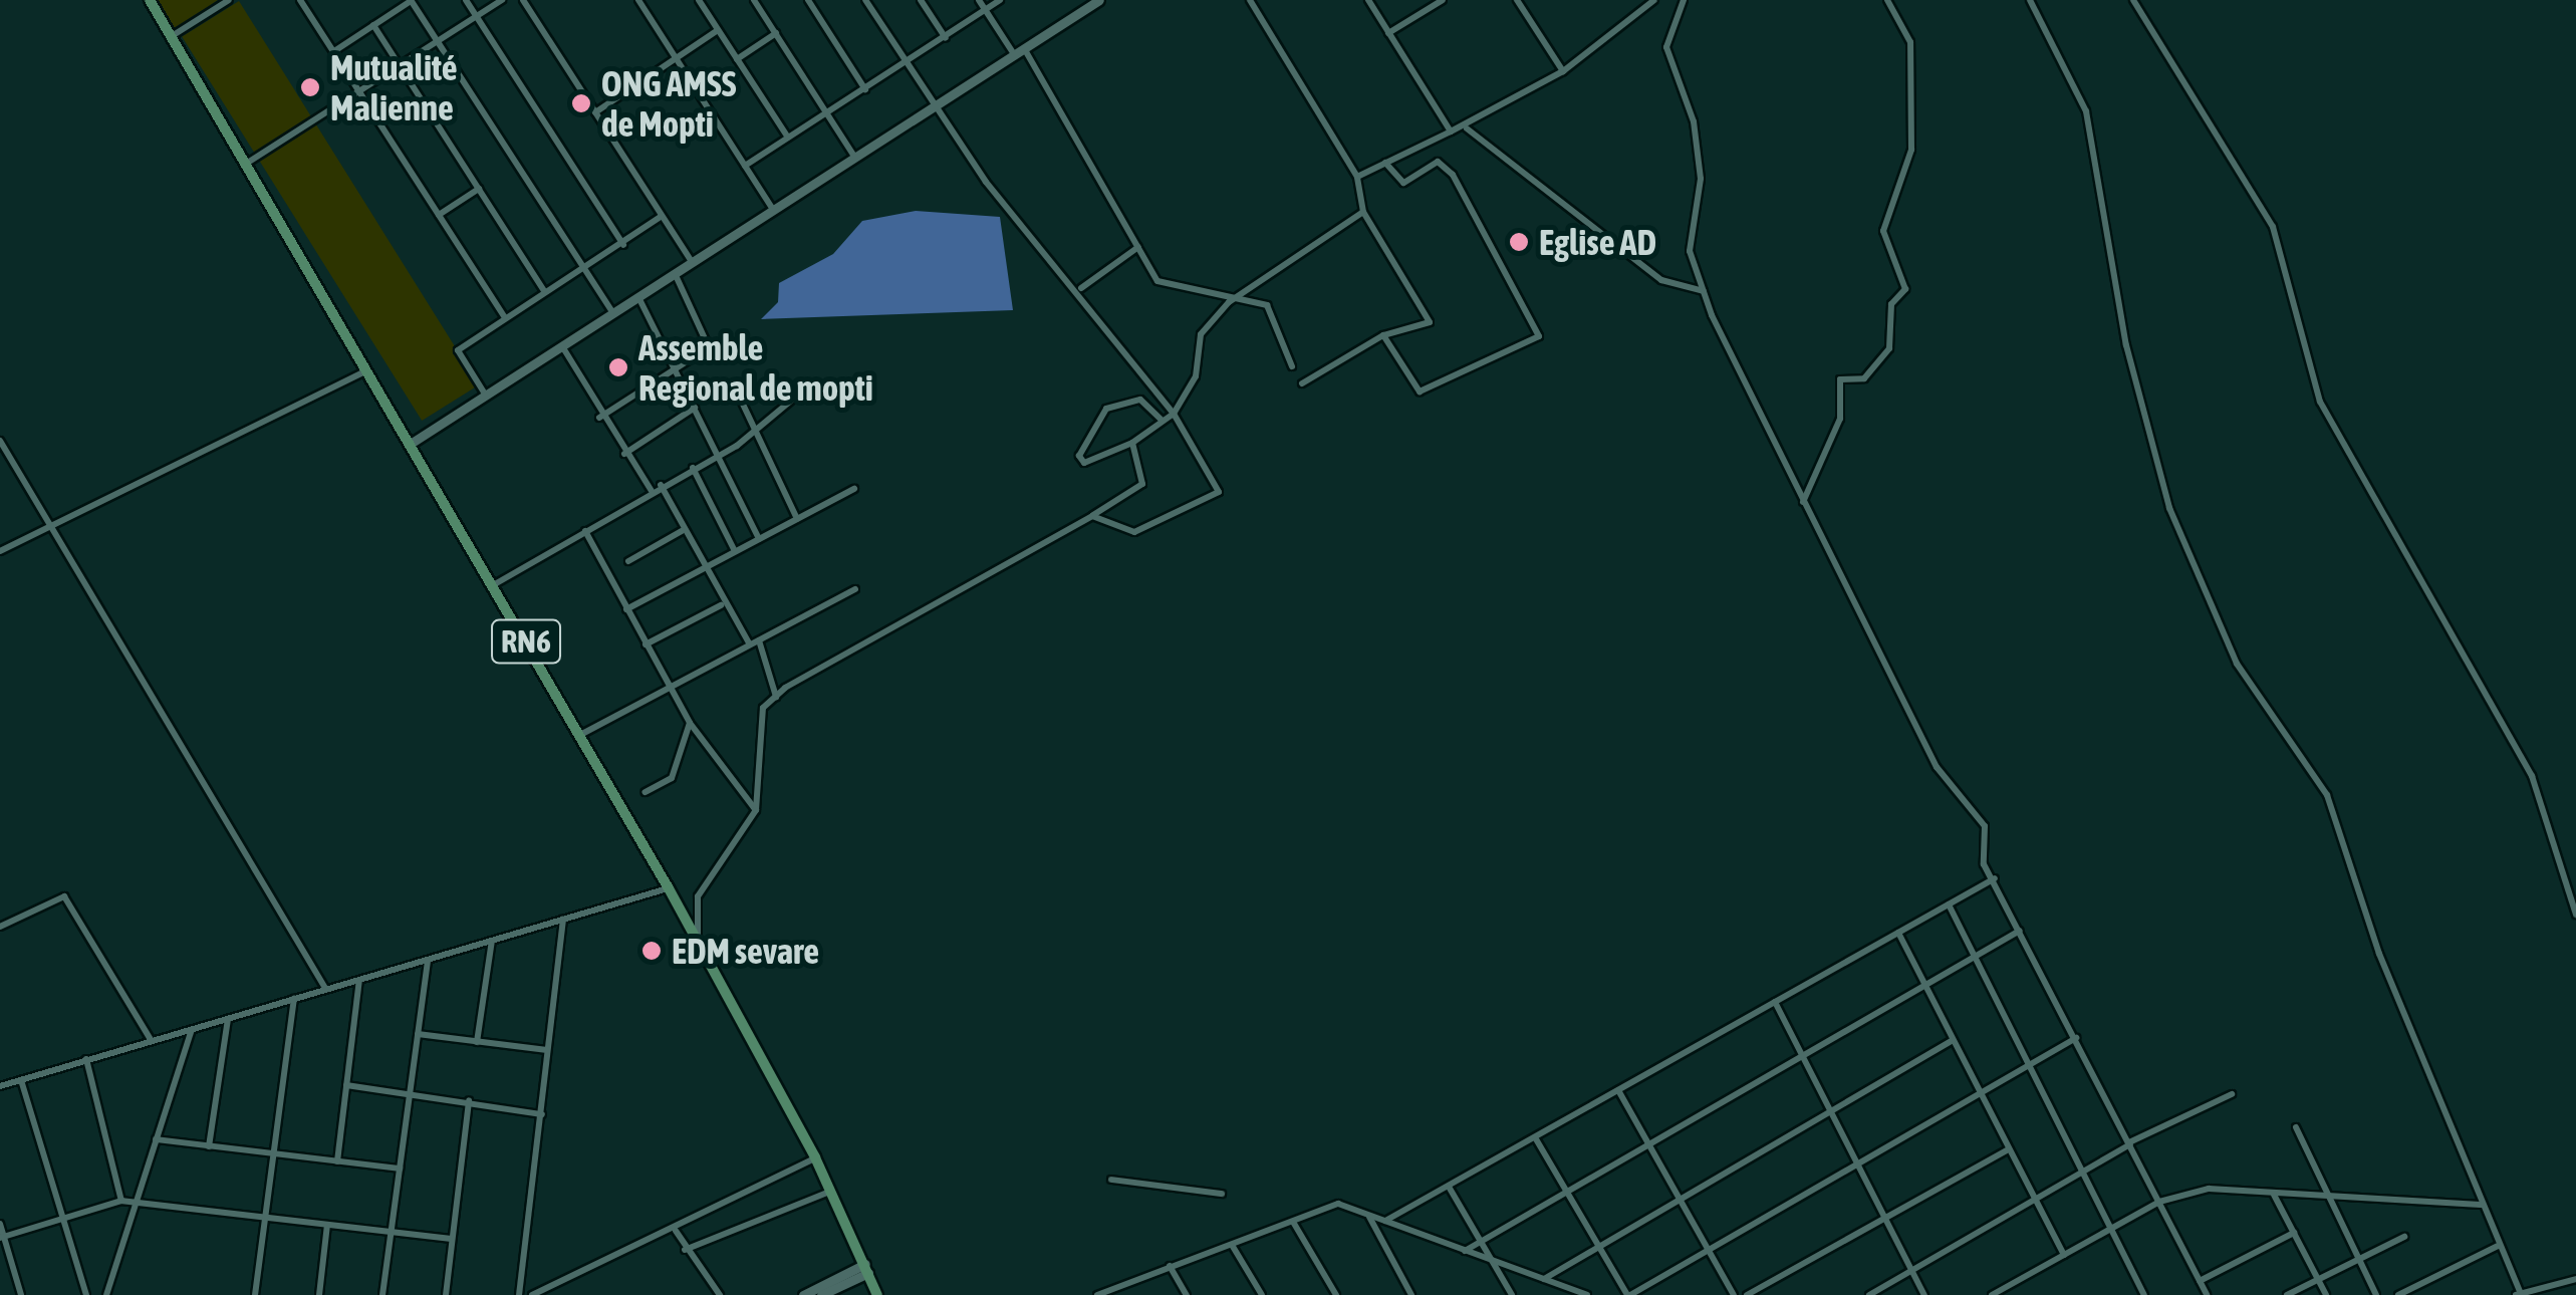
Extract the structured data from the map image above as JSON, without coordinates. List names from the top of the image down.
{
  "streets": {
    "main road": ["RN6"]
  },
  "places": [
    "Mutualité Malienne",
    "ONG AMSS de Mopti",
    "Eglise AD",
    "Assemble Regional de mopti",
    "EDM sevare"
  ]
}
